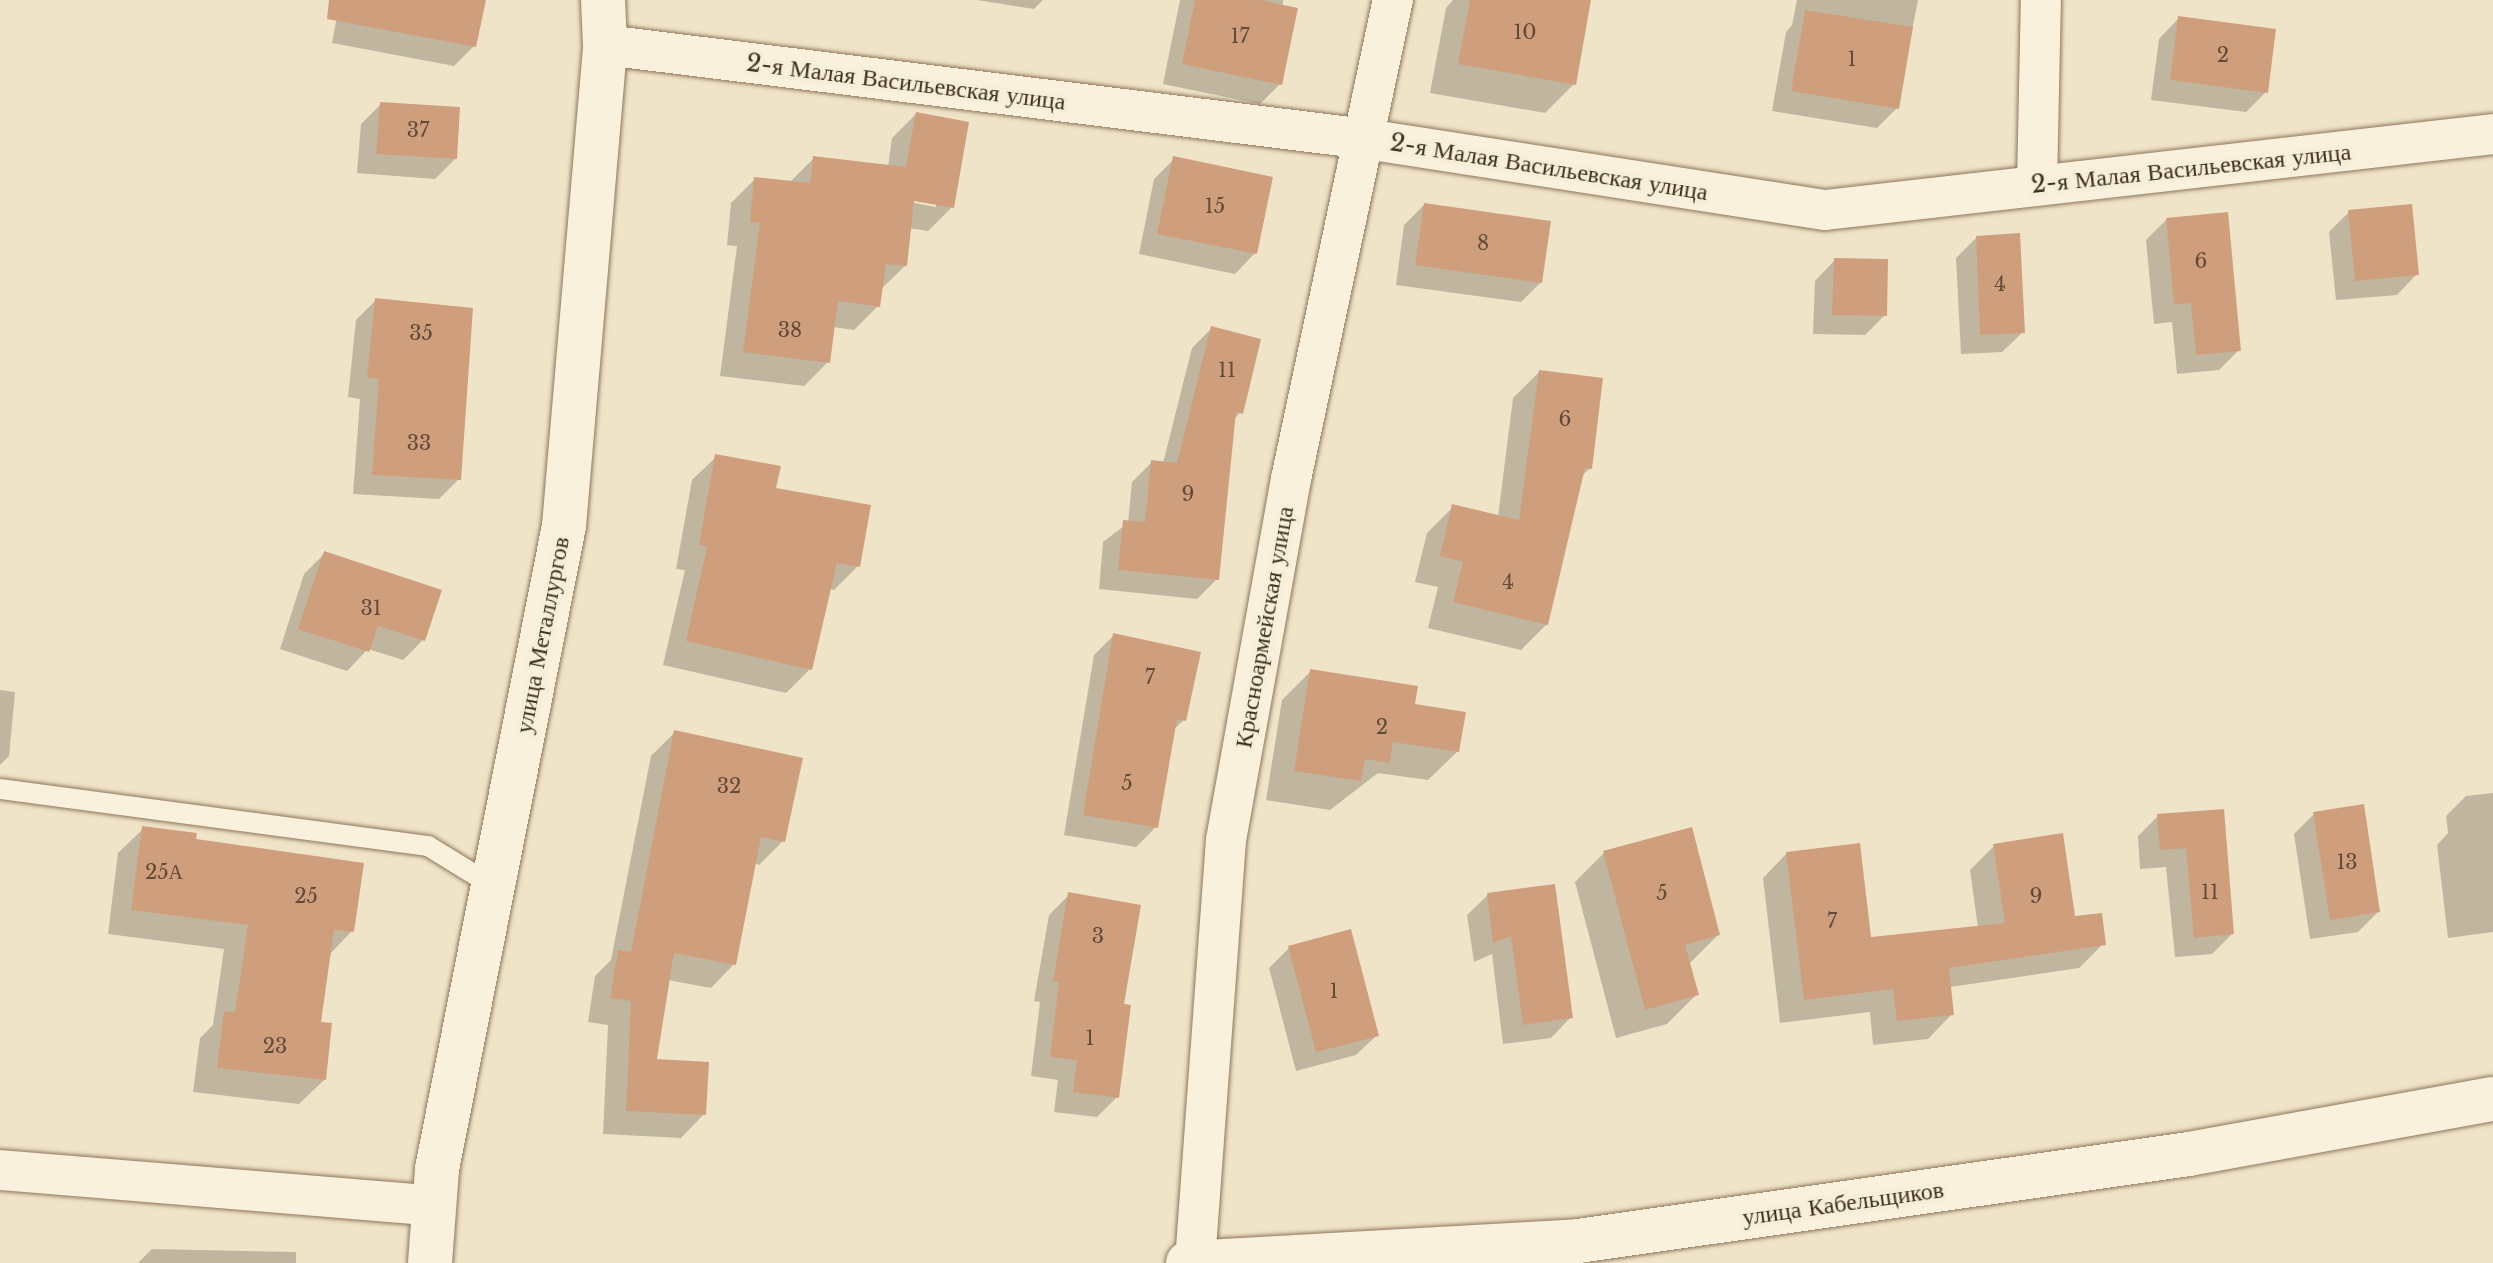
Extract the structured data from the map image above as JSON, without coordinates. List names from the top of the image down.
{
  "streets": {
    "street": [
      "2-я Малая Васильевская улица",
      "Красноармейская улица",
      "улица Металлургов",
      "улица Кабельщиков"
    ]
  },
  "crossings": [
    ["2-я Малая Васильевская улица", "Красноармейская улица"],
    ["2-я Малая Васильевская улица", "улица Металлургов"],
    ["Красноармейская улица", "улица Кабельщиков"]
  ],
  "house_numbers": [
    "10",
    "17",
    "2",
    "1",
    "37",
    "15",
    "8",
    "6",
    "4",
    "38",
    "35",
    "11",
    "6",
    "33",
    "9",
    "4",
    "31",
    "7",
    "2",
    "5",
    "32",
    "13",
    "25А",
    "11",
    "5",
    "25",
    "9",
    "7",
    "3",
    "1",
    "1",
    "23"
  ]
}
